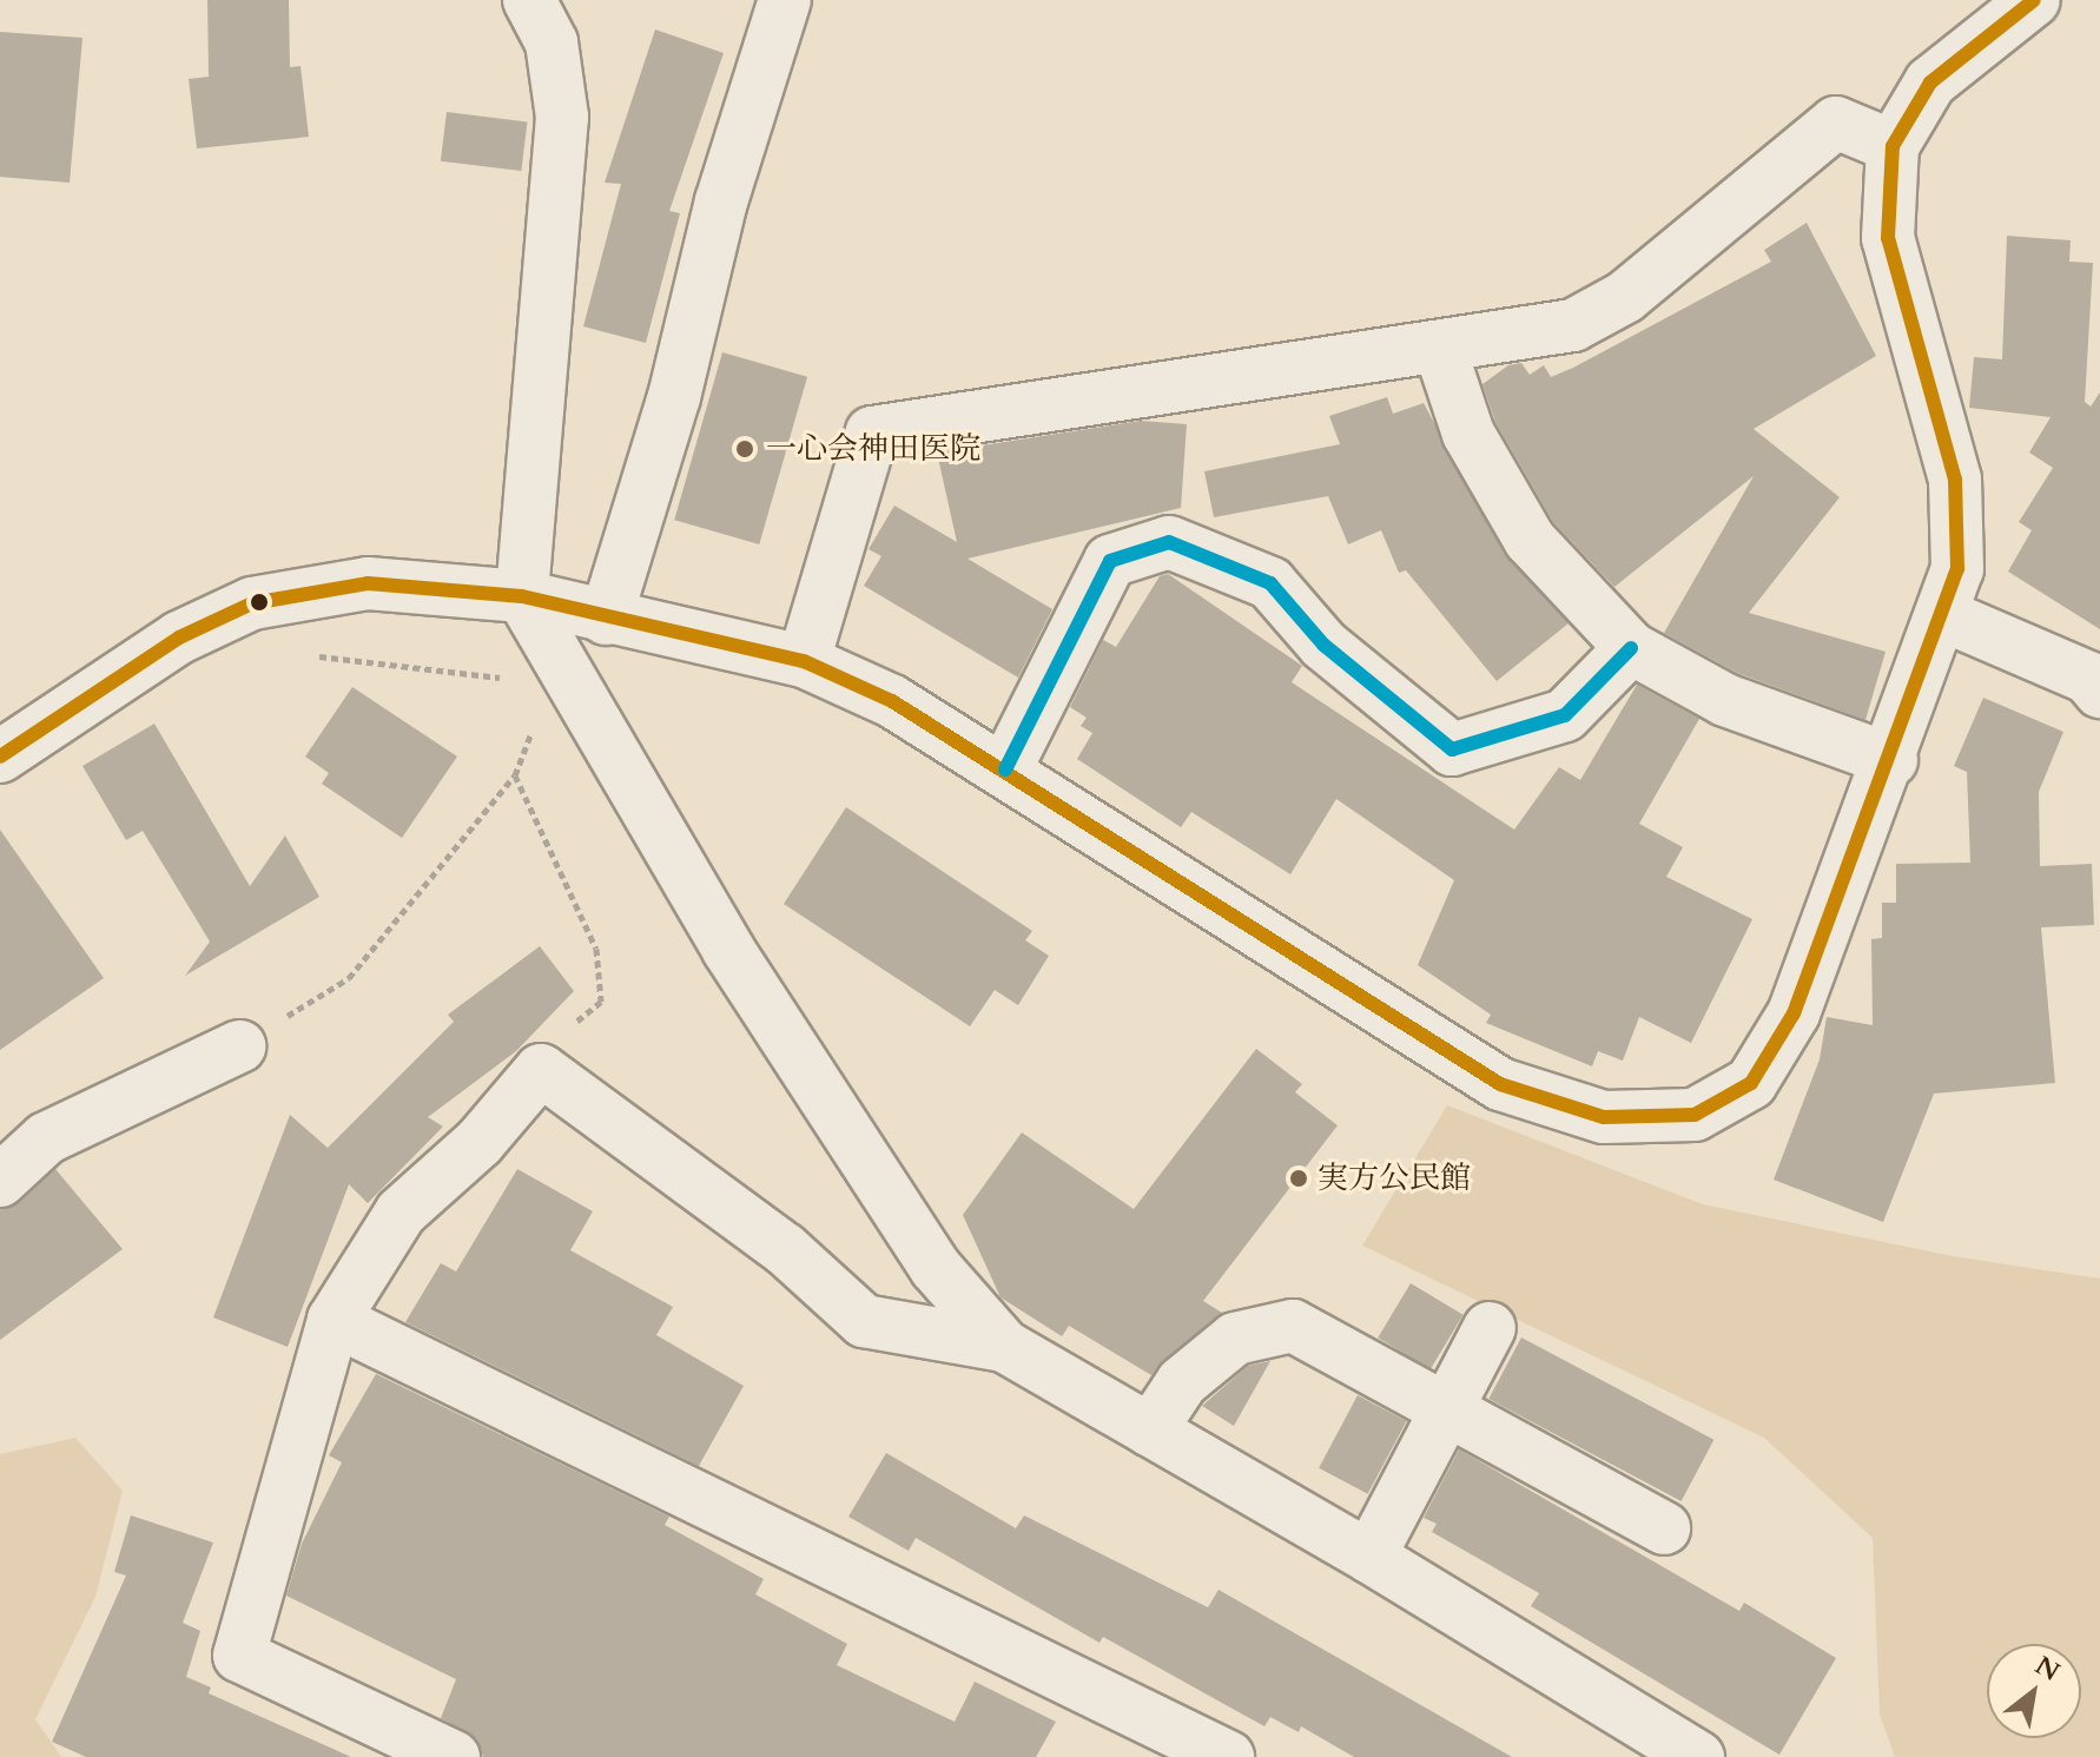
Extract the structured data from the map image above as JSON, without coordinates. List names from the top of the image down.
{
  "places": ["一心会神田医院", "実方公民館"],
  "north": "top right"
}
